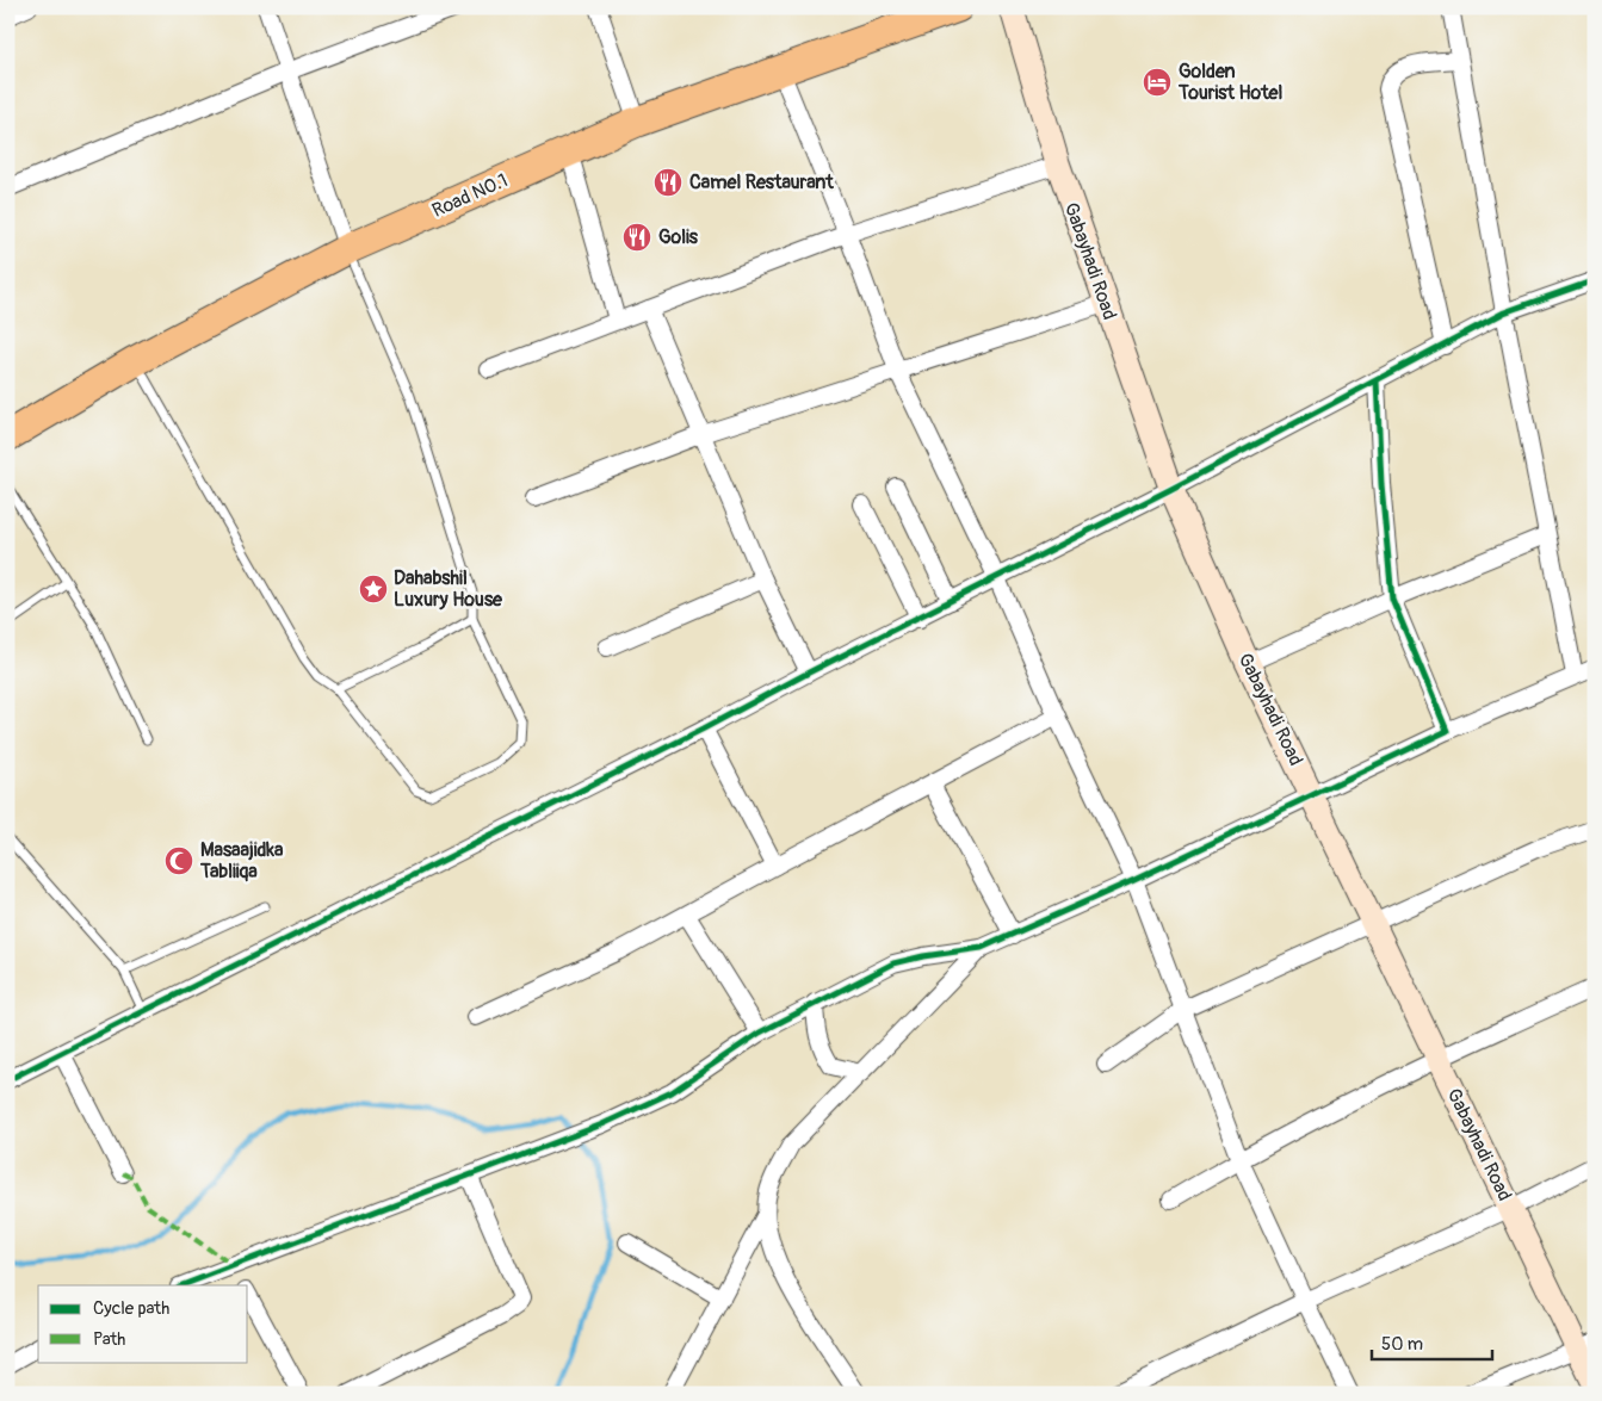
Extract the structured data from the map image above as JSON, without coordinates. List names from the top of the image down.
{
  "streets": {
    "highway": ["Road NO.1"],
    "street": ["Gabayhadi Road"]
  },
  "places": {
    "hotel": ["Golden Tourist Hotel"],
    "restaurant": ["Camel Restaurant", "Golis"],
    "place": ["Dahabshil Luxury House"],
    "mosque": ["Masaajidka Tabliiqa"]
  },
  "legend": ["Cycle path", "Path"],
  "scale_bar": "50 m"
}
